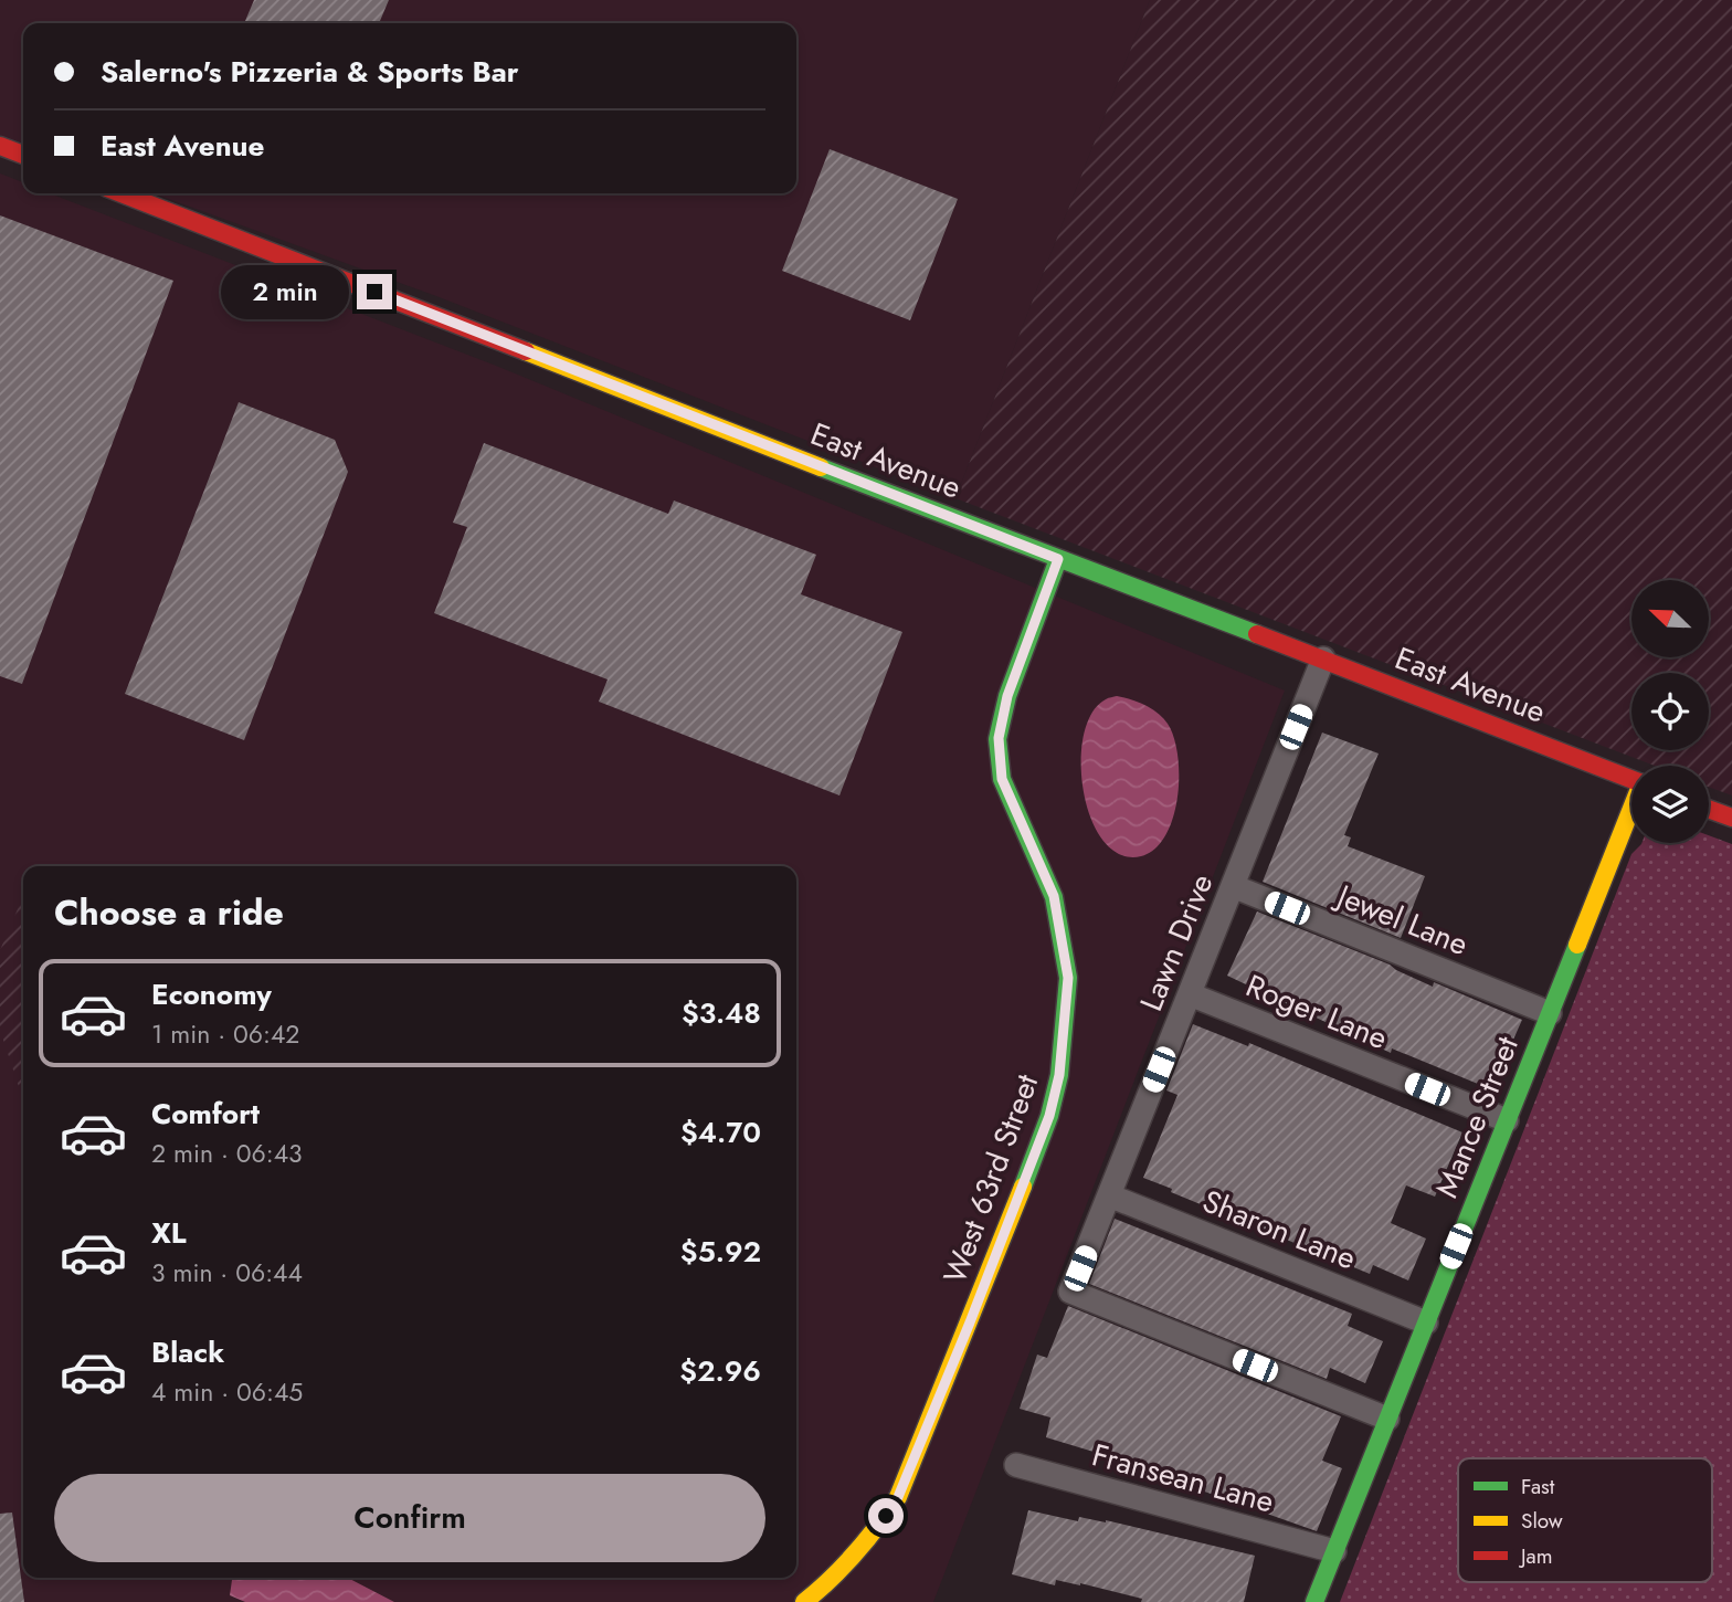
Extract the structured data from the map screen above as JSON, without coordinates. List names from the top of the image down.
{
  "streets": {
    "street": [
      "East Avenue",
      "Jewel Lane",
      "Lawn Drive",
      "Roger Lane",
      "Mance Street",
      "West 63rd Street",
      "Sharon Lane",
      "Fransean Lane"
    ]
  },
  "crossings": [
    ["East Avenue", "Lawn Drive"],
    ["East Avenue", "West 63rd Street"],
    ["Jewel Lane", "Lawn Drive"],
    ["Jewel Lane", "Mance Street"],
    ["Lawn Drive", "Roger Lane"],
    ["Lawn Drive", "Mance Street"],
    ["Lawn Drive", "Sharon Lane"],
    ["Roger Lane", "Mance Street"],
    ["Mance Street", "Sharon Lane"],
    ["Mance Street", "Fransean Lane"]
  ],
  "legend": ["Fast", "Slow", "Jam"],
  "north": "top left",
  "page": {
    "banner": ["Salerno's Pizzeria & Sports Bar", "East Avenue"],
    "bubble": "2 min",
    "heading": "Choose a ride",
    "list": [
      {
        "name": "Economy",
        "note": "1 min · 06:42",
        "value": "$3.48"
      },
      {
        "name": "Comfort",
        "note": "2 min · 06:43",
        "value": "$4.70"
      },
      {
        "name": "XL",
        "note": "3 min · 06:44",
        "value": "$5.92"
      },
      {
        "name": "Black",
        "note": "4 min · 06:45",
        "value": "$2.96"
      }
    ],
    "buttons": "Confirm"
  }
}
